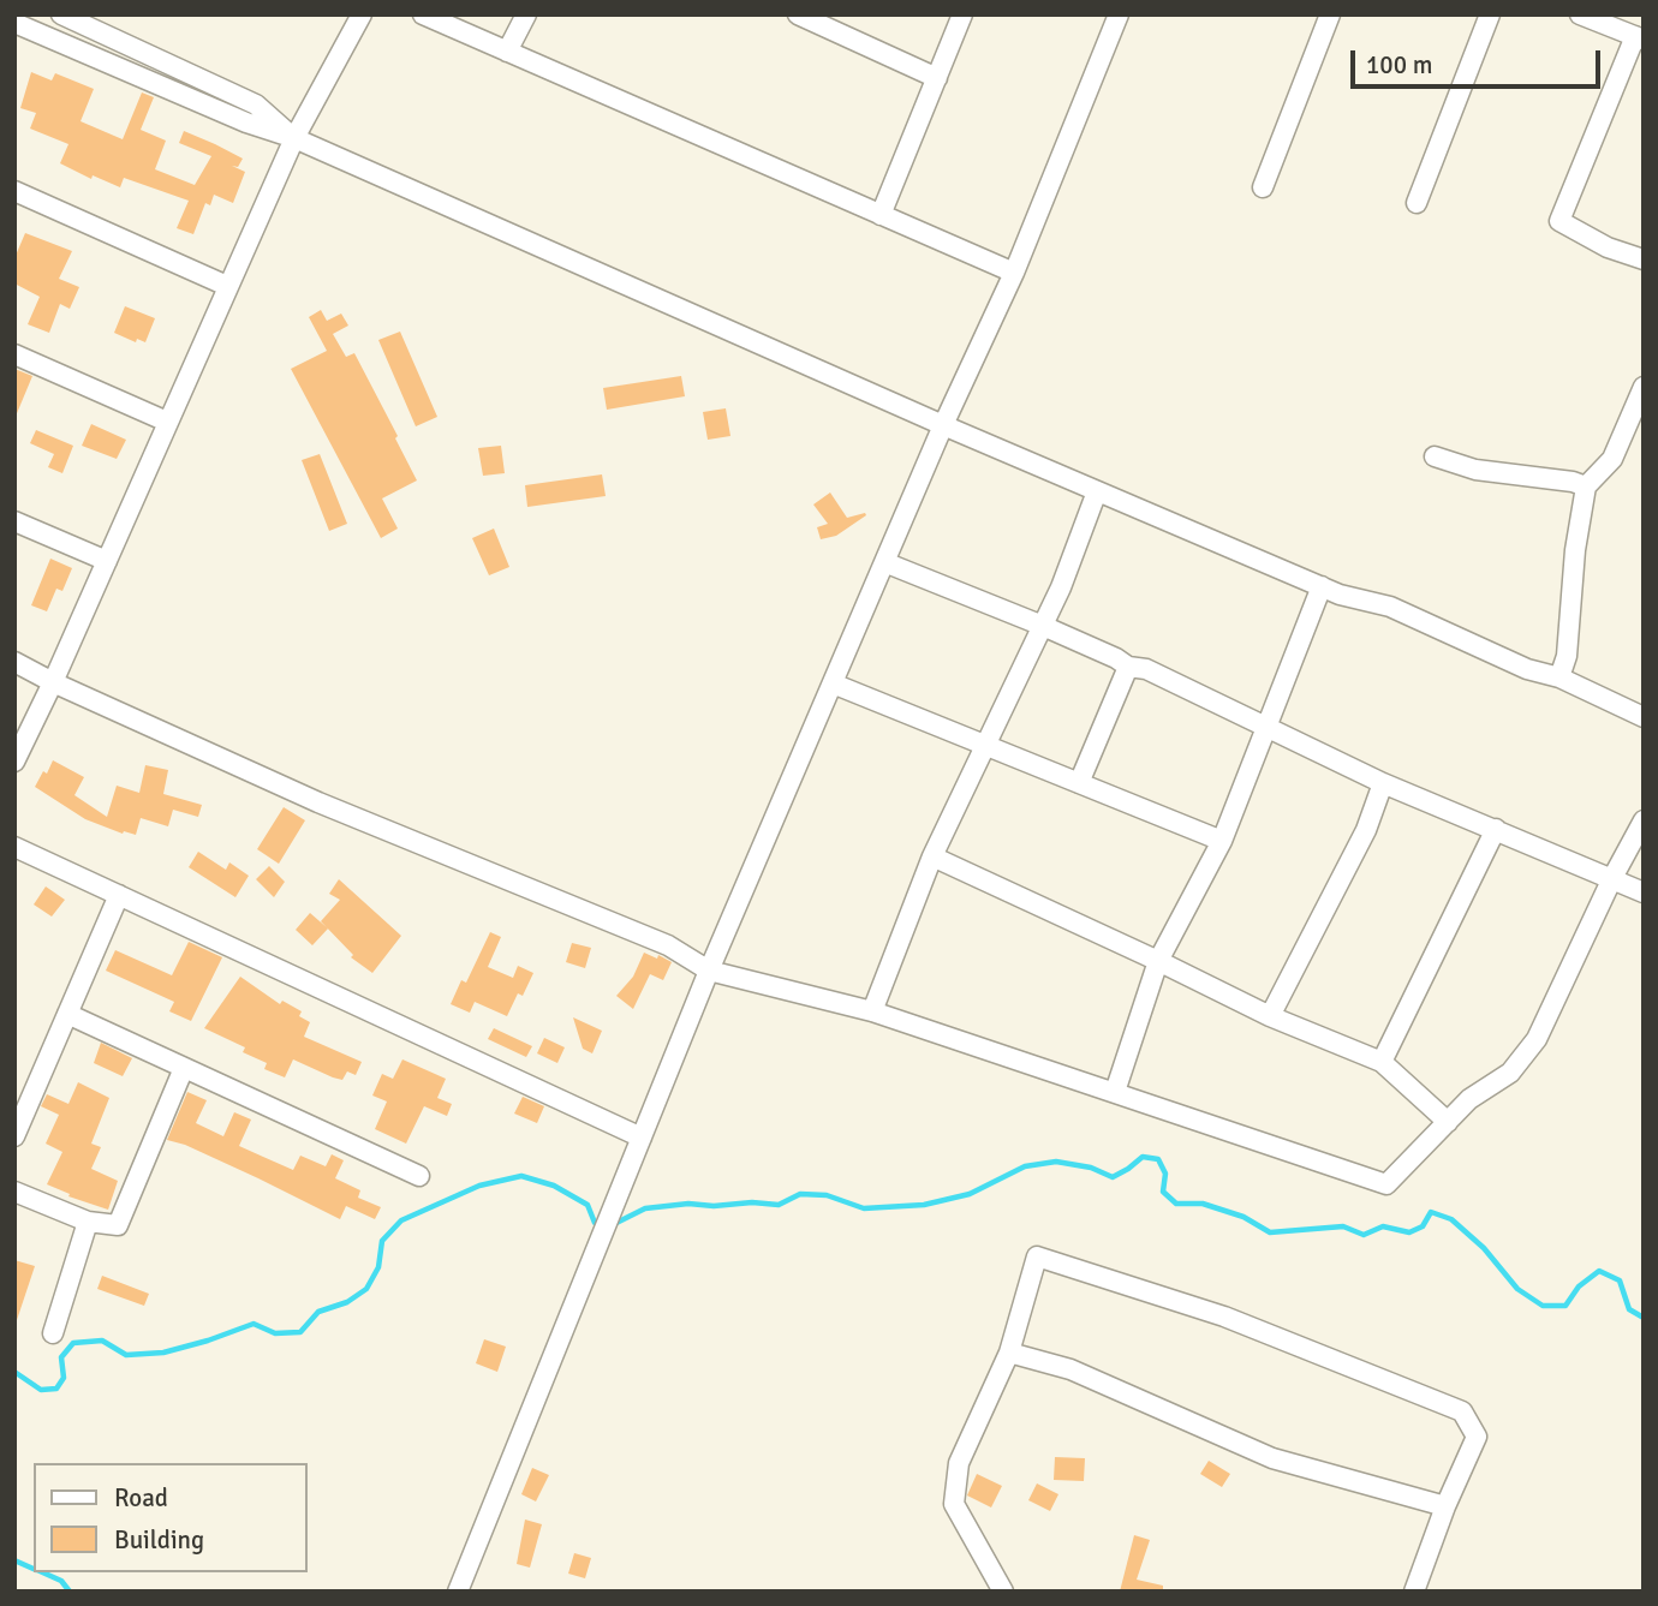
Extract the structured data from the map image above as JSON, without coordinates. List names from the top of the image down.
{
  "legend": ["Road", "Building"],
  "scale_bar": "100 m"
}
